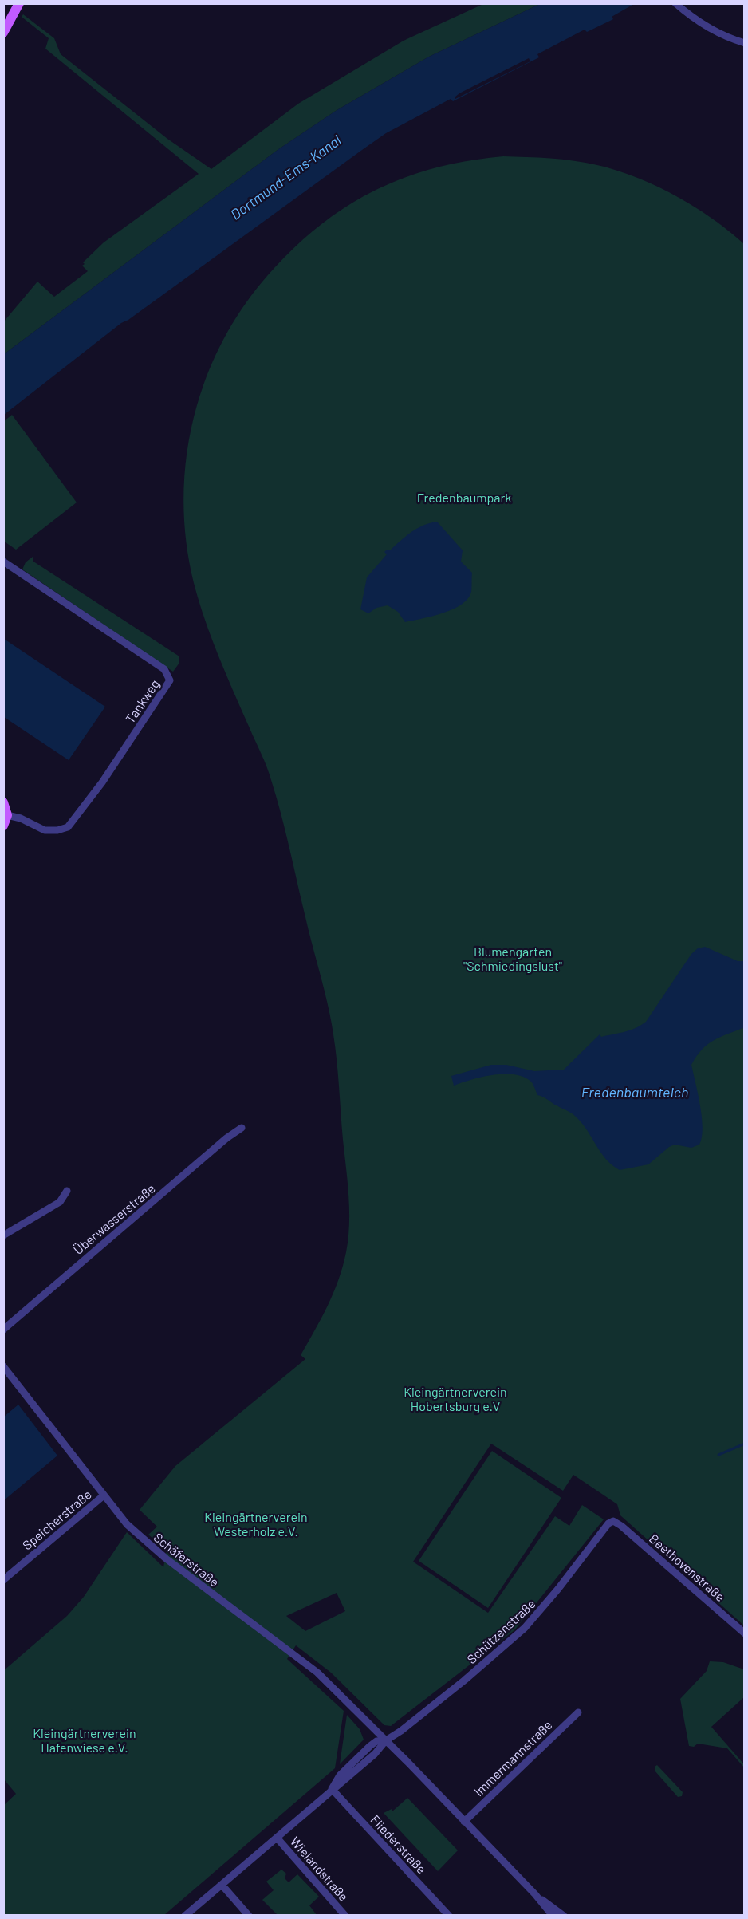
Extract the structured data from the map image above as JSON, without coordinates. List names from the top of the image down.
{
  "streets": {
    "street": [
      "Tankweg",
      "Überwasserstraße",
      "Speicherstraße",
      "Schäferstraße",
      "Beethovenstraße",
      "Schützenstraße",
      "Immermannstraße",
      "Fliederstraße",
      "Wielandstraße"
    ]
  },
  "crossings": [
    ["Speicherstraße", "Schäferstraße"],
    ["Schäferstraße", "Schützenstraße"],
    ["Beethovenstraße", "Schützenstraße"],
    ["Schützenstraße", "Fliederstraße"],
    ["Schützenstraße", "Wielandstraße"]
  ],
  "water": ["Dortmund-Ems-Kanal", "Fredenbaumteich"],
  "parks": [
    "Fredenbaumpark",
    "Blumengarten \"Schmiedingslust\"",
    "Kleingärtnerverein Hobertsburg e.V",
    "Kleingärtnerverein Westerholz e.V.",
    "Kleingärtnerverein Hafenwiese e.V."
  ]
}
